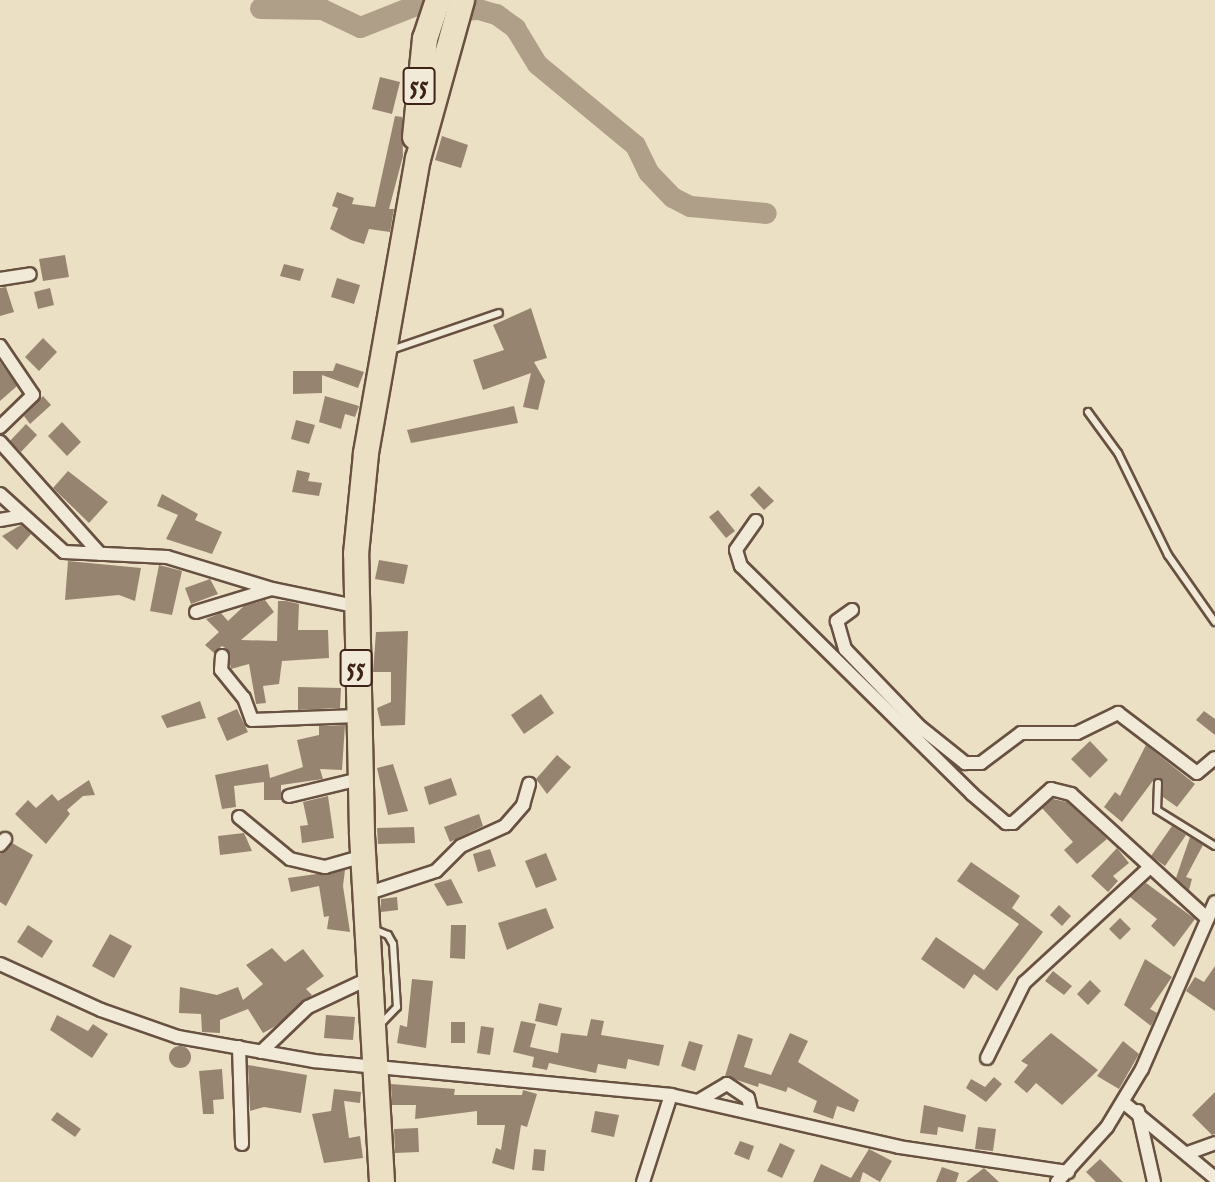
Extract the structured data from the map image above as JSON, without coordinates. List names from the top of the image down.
{
  "streets": {
    "highway": ["55"]
  }
}
